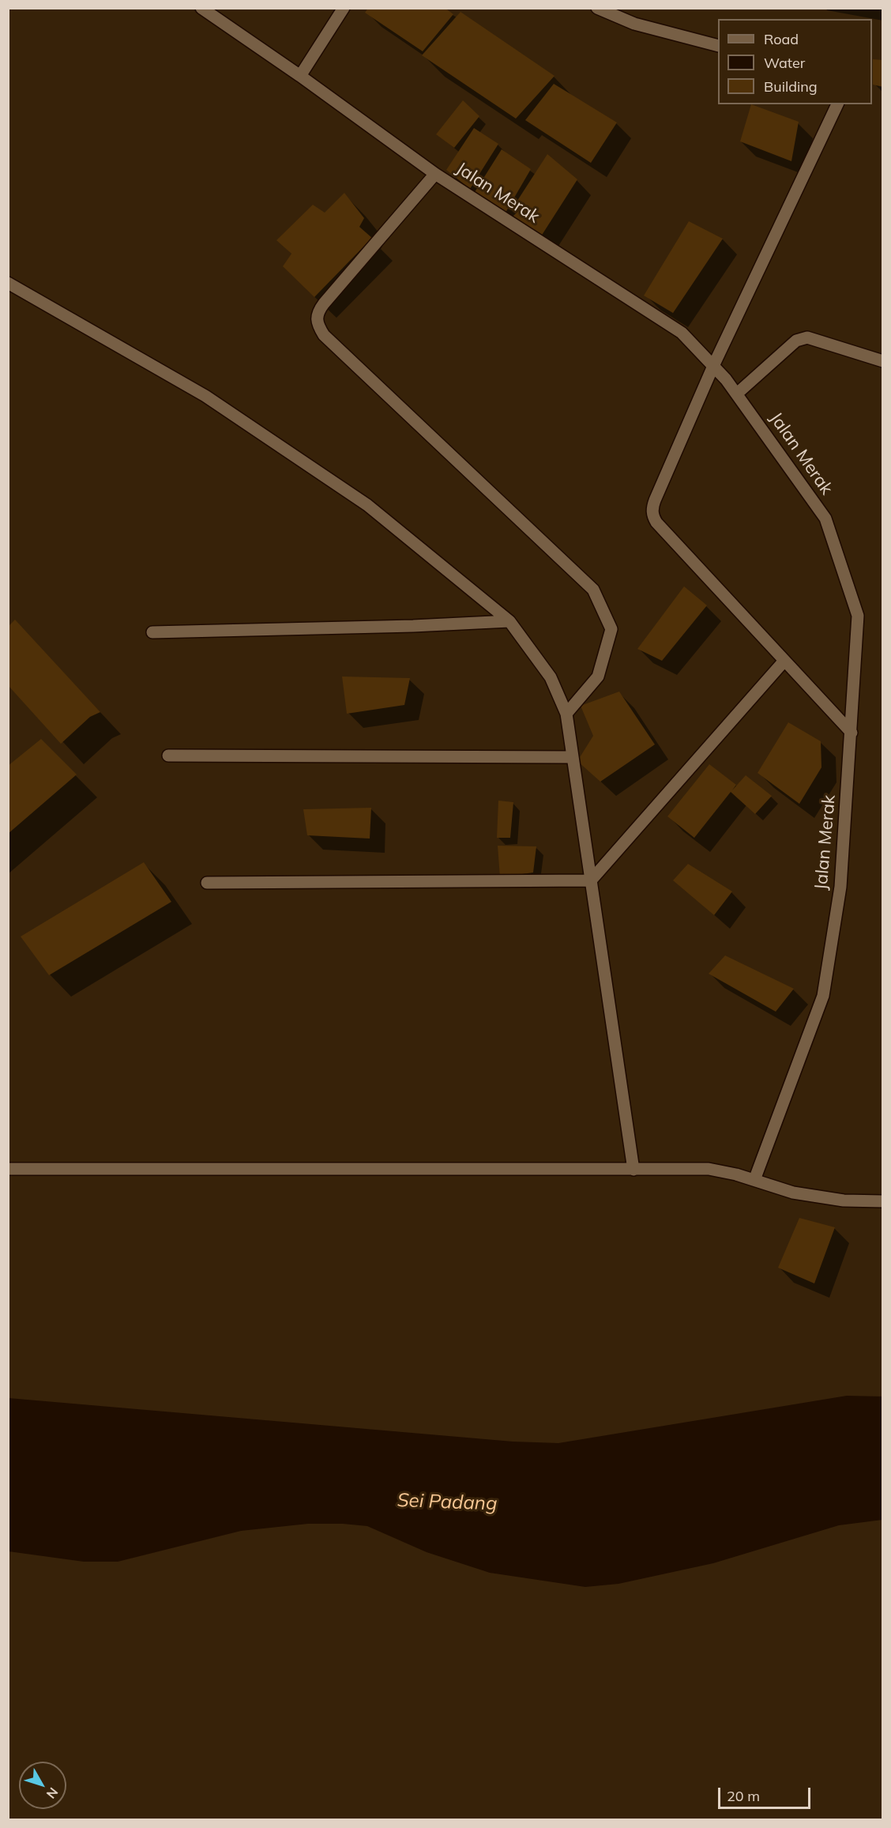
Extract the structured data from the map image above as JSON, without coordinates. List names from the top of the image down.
{
  "streets": {
    "street": ["Jalan Merak"]
  },
  "water": ["Sei Padang"],
  "legend": ["Road", "Water", "Building"],
  "scale_bar": "20 m",
  "north": "bottom right"
}
